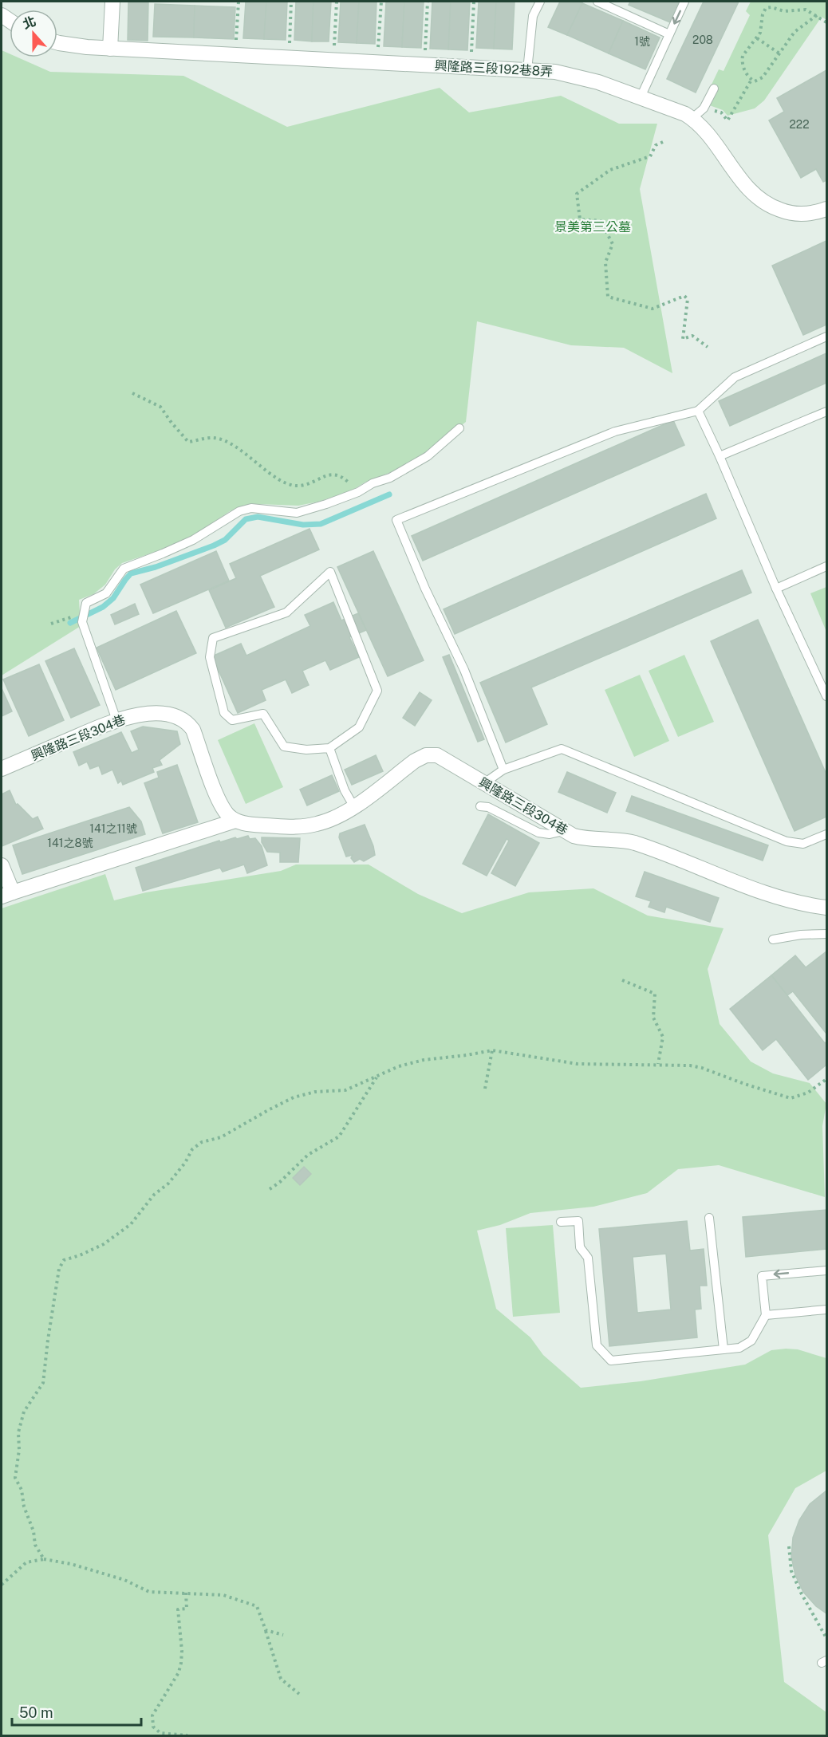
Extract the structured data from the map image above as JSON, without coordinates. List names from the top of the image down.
{
  "streets": {
    "street": ["興隆路三段192巷8弄", "興隆路三段304巷"]
  },
  "parks": ["景美第三公墓"],
  "house_numbers": [
    "208",
    "1號",
    "222",
    "141之11號",
    "141之8號"
  ],
  "scale_bar": "50 m",
  "north": "top"
}
